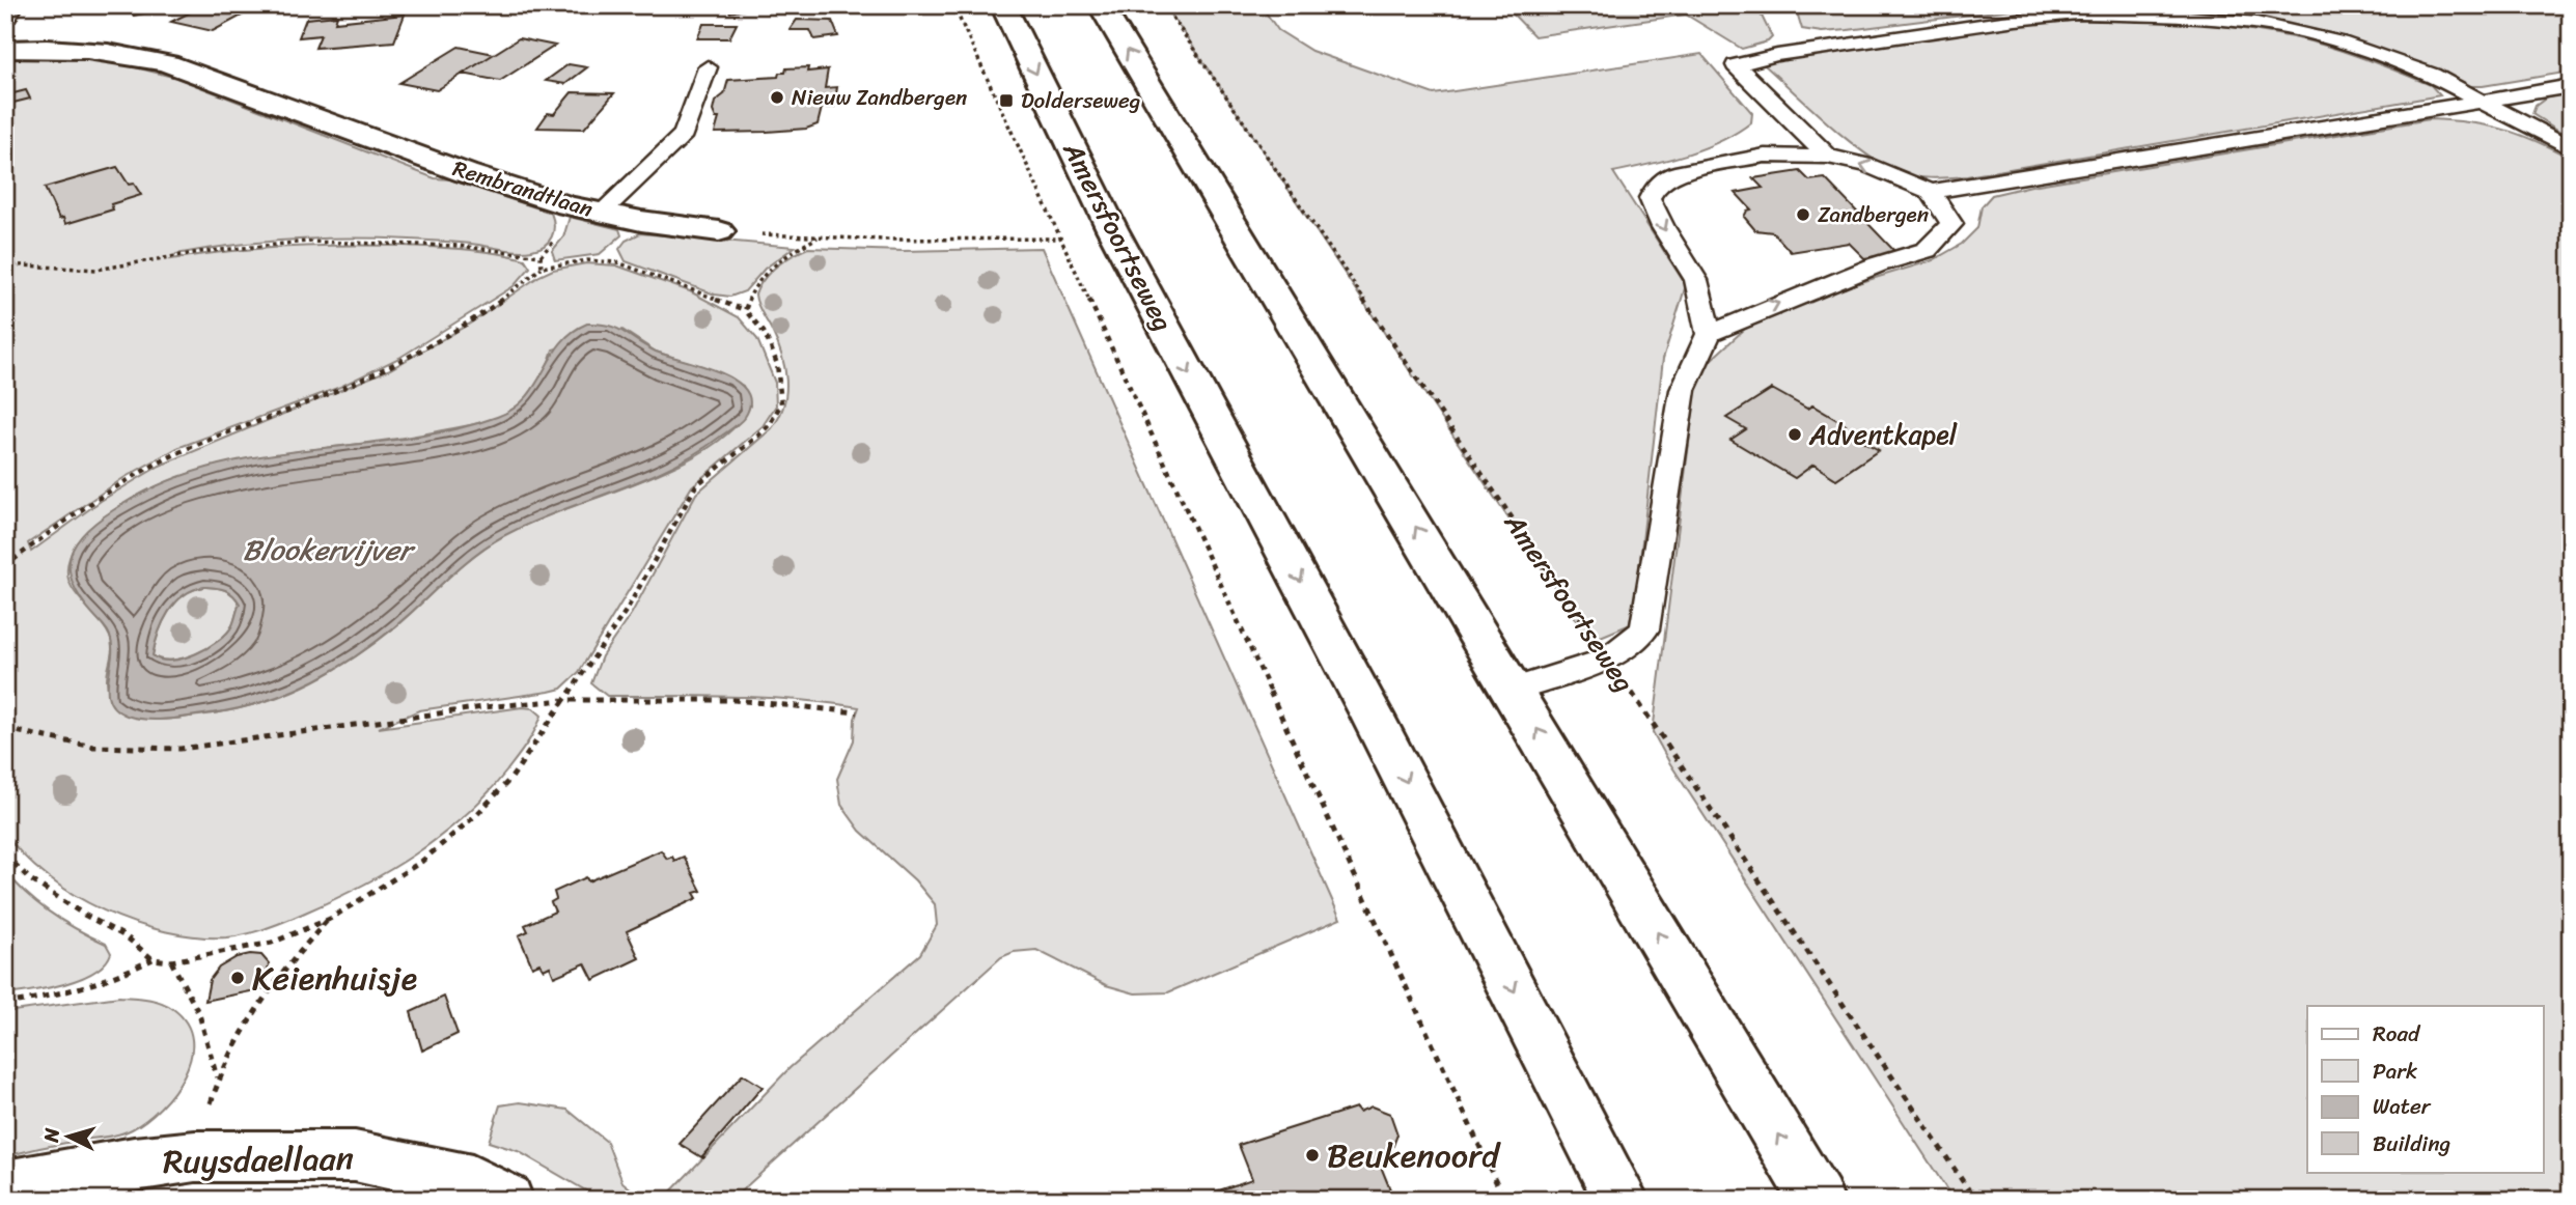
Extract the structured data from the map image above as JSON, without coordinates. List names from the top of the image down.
{
  "streets": {
    "main road": ["Rembrandtlaan", "Amersfoortseweg", "Ruysdaellaan"]
  },
  "water": ["Blookervijver"],
  "places": {
    "other": [
      "Nieuw Zandbergen",
      "Zandbergen",
      "Adventkapel",
      "Keienhuisje",
      "Beukenoord"
    ],
    "transit": ["Dolderseweg"]
  },
  "legend": [
    "Road",
    "Park",
    "Water",
    "Building"
  ],
  "north": "left"
}
